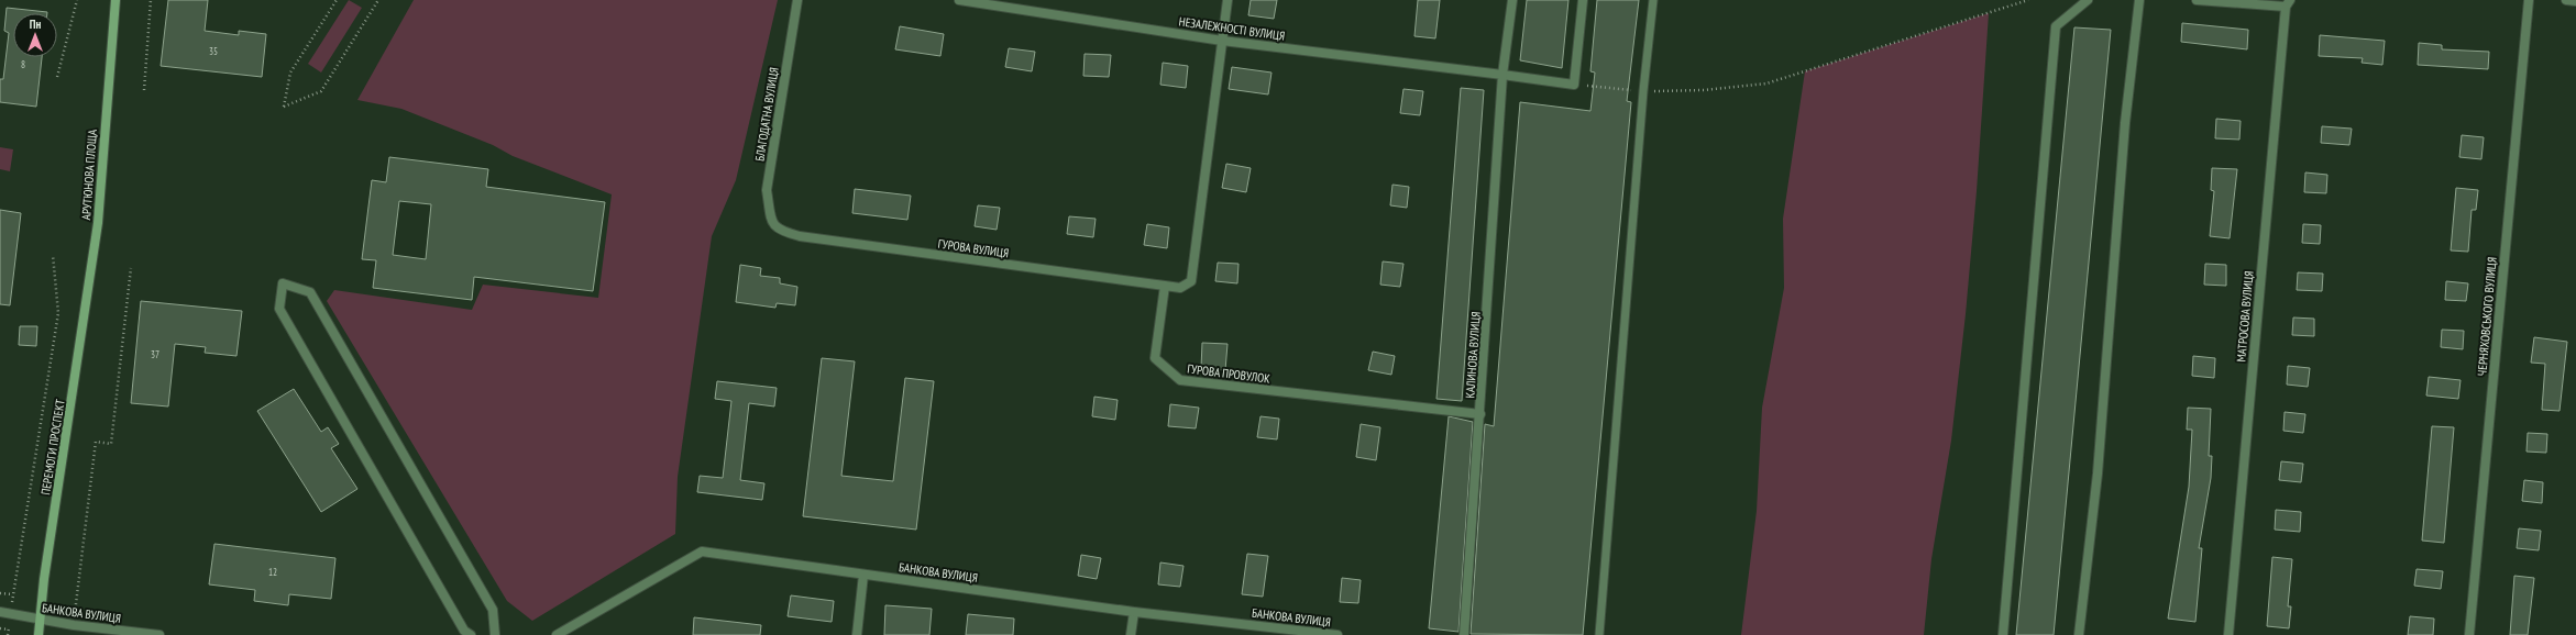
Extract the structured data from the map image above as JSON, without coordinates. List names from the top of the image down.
{
  "streets": {
    "main road": ["АРУТЮНОВА ПЛОЩА", "ПЕРЕМОГИ ПРОСПЕКТ"],
    "street": [
      "НЕЗАЛЕЖНОСТІ ВУЛИЦЯ",
      "БЛАГОДАТНА ВУЛИЦЯ",
      "ГУРОВА ВУЛИЦЯ",
      "МАТРОСОВА ВУЛИЦЯ",
      "ЧЕРНЯХОВСЬКОГО ВУЛИЦЯ",
      "КАЛИНОВА ВУЛИЦЯ",
      "ГУРОВА ПРОВУЛОК",
      "БАНКОВА ВУЛИЦЯ"
    ]
  },
  "crossings": [
    ["НЕЗАЛЕЖНОСТІ ВУЛИЦЯ", "КАЛИНОВА ВУЛИЦЯ"],
    ["БЛАГОДАТНА ВУЛИЦЯ", "ГУРОВА ВУЛИЦЯ"],
    ["АРУТЮНОВА ПЛОЩА", "ПЕРЕМОГИ ПРОСПЕКТ"],
    ["ГУРОВА ВУЛИЦЯ", "ГУРОВА ПРОВУЛОК"],
    ["КАЛИНОВА ВУЛИЦЯ", "ГУРОВА ПРОВУЛОК"],
    ["ПЕРЕМОГИ ПРОСПЕКТ", "БАНКОВА ВУЛИЦЯ"]
  ],
  "house_numbers": [
    "35",
    "8",
    "37",
    "12"
  ],
  "north": "top"
}
